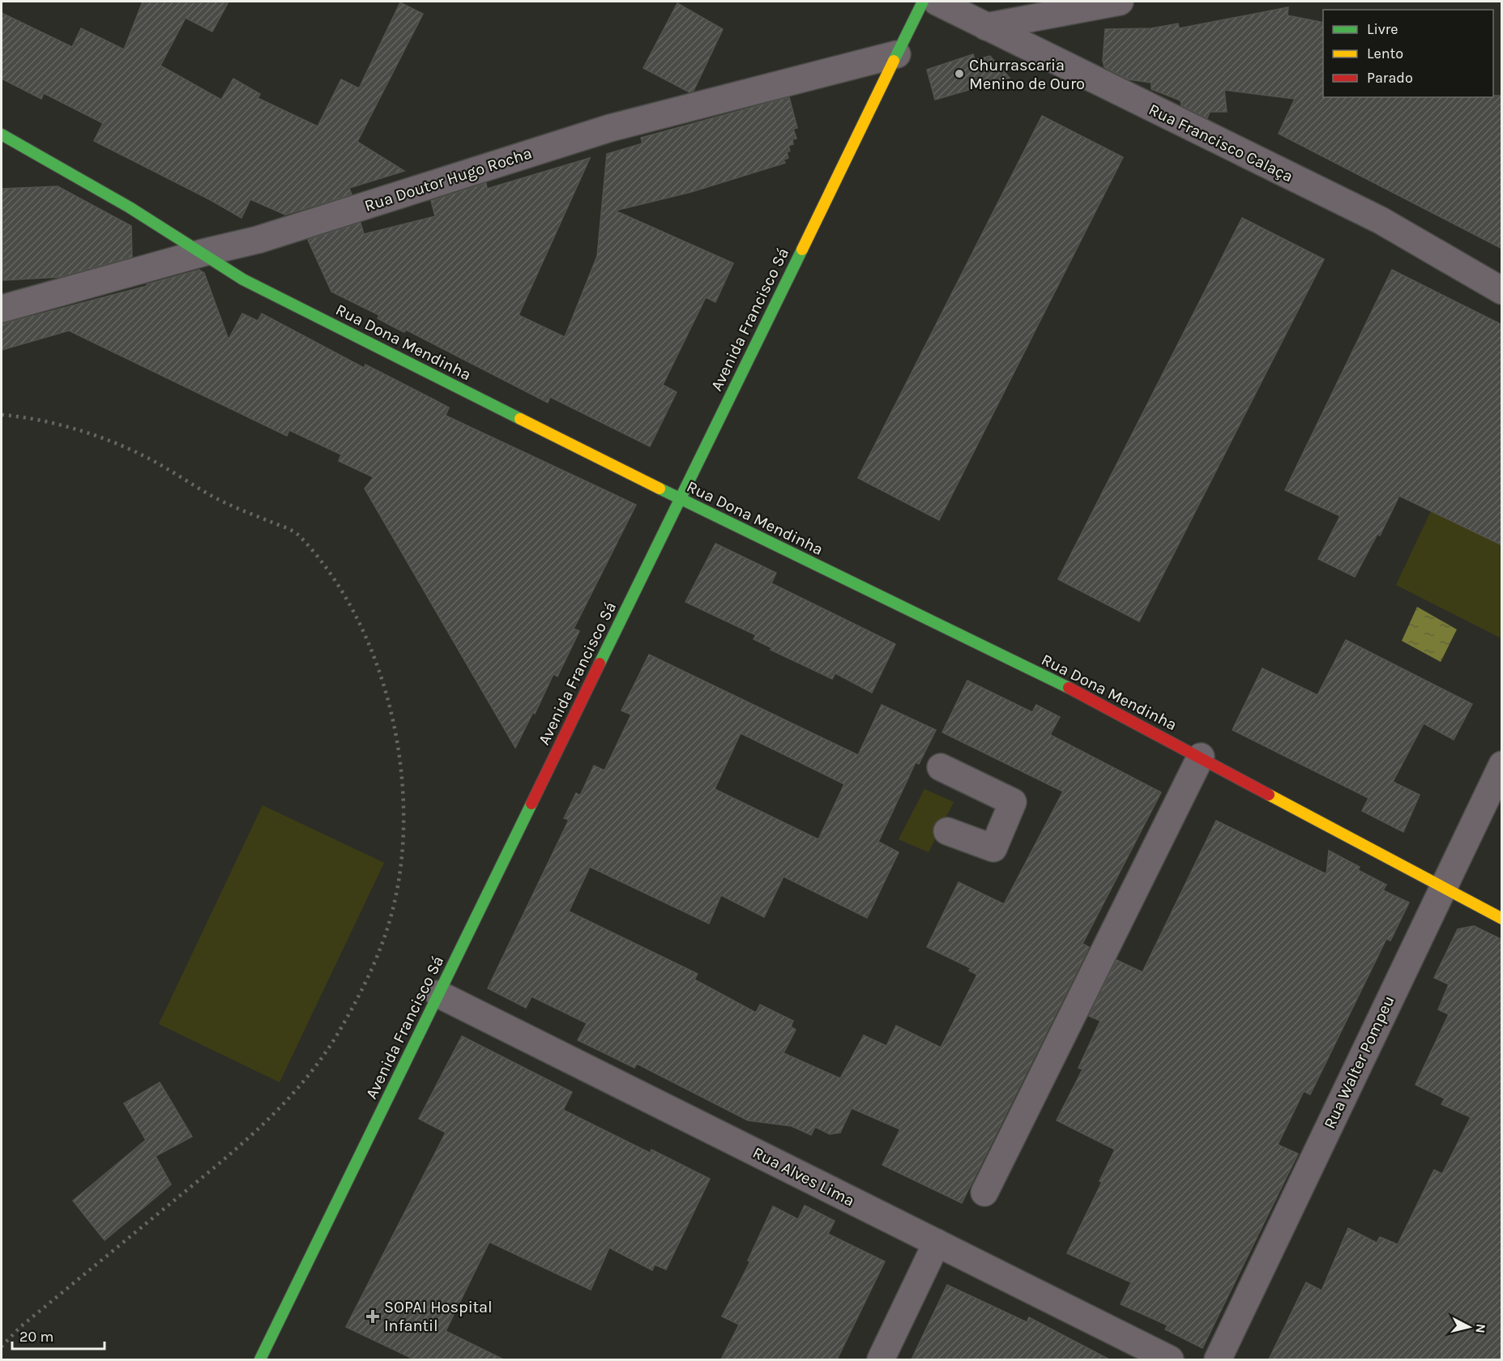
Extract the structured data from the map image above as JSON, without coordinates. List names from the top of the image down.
{
  "streets": {
    "street": [
      "Rua Francisco Calaça",
      "Rua Doutor Hugo Rocha",
      "Avenida Francisco Sá",
      "Rua Dona Mendinha",
      "Rua Walter Pompeu",
      "Rua Alves Lima"
    ]
  },
  "crossings": [
    ["Rua Doutor Hugo Rocha", "Avenida Francisco Sá"],
    ["Rua Doutor Hugo Rocha", "Rua Dona Mendinha"],
    ["Avenida Francisco Sá", "Rua Dona Mendinha"],
    ["Avenida Francisco Sá", "Rua Alves Lima"],
    ["Rua Dona Mendinha", "Rua Walter Pompeu"]
  ],
  "places": {
    "other": ["Churrascaria Menino de Ouro"],
    "health": ["SOPAI Hospital Infantil"]
  },
  "legend": ["Livre", "Lento", "Parado"],
  "scale_bar": "20 m",
  "north": "right"
}
